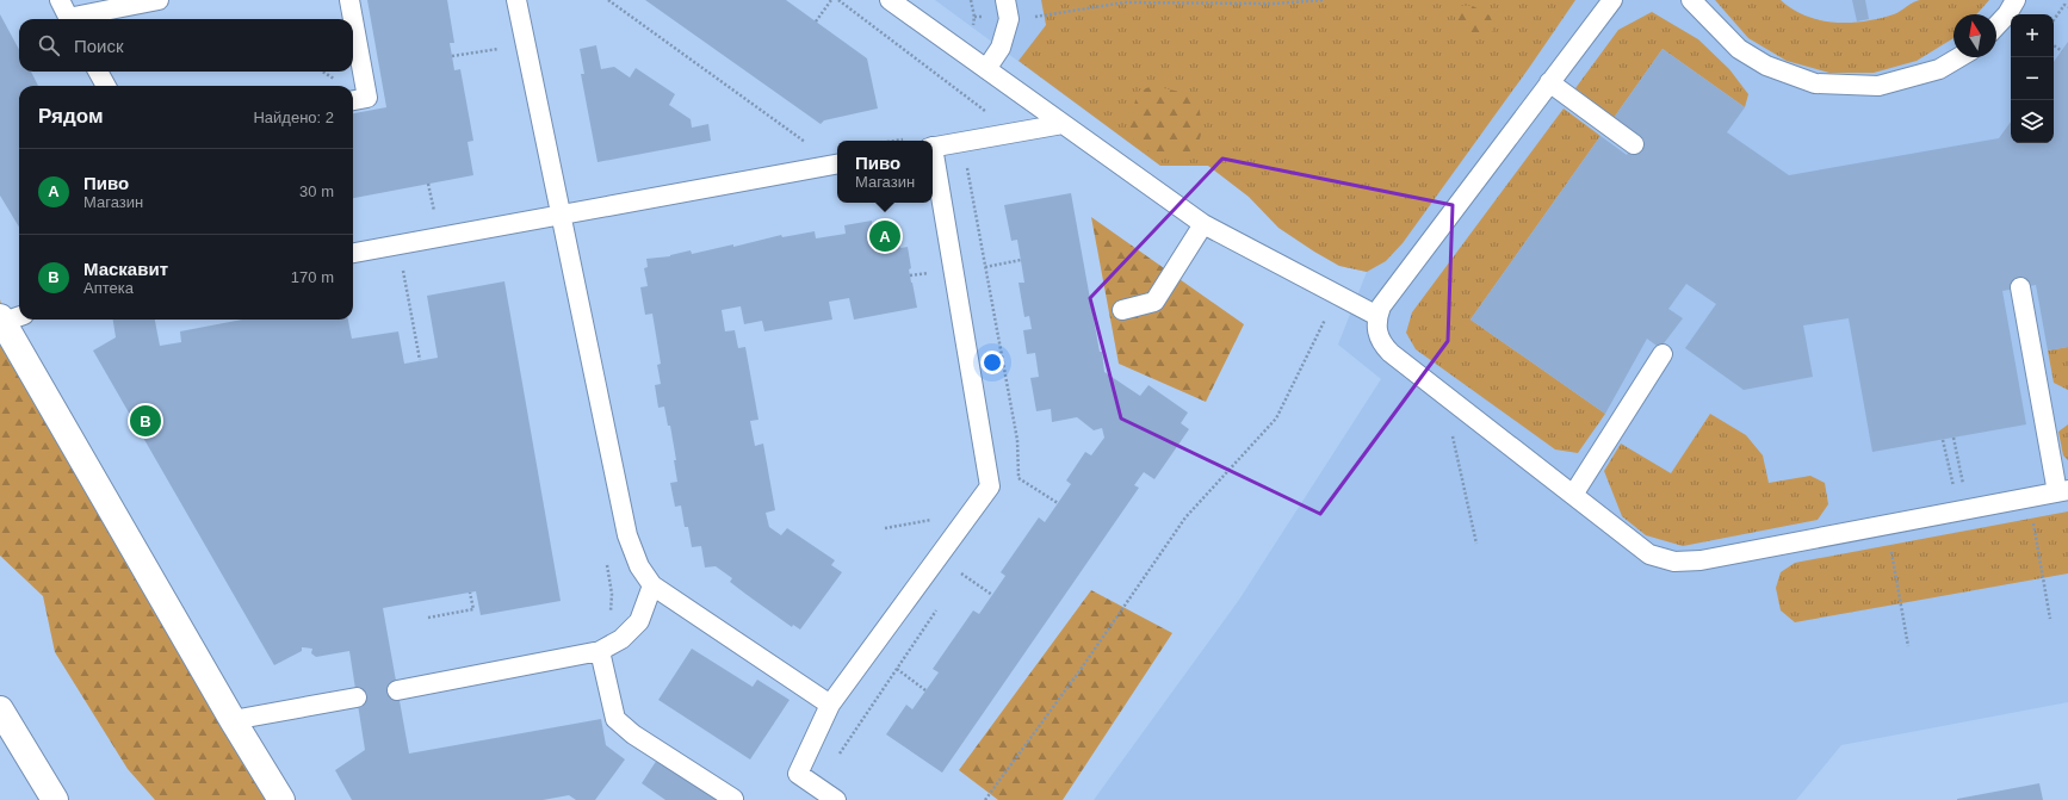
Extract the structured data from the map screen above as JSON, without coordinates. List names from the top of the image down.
{
  "north": "top",
  "page": {
    "map_buttons": ["+", "−"],
    "search": "Поиск",
    "heading": ["Рядом", "Найдено: 2"],
    "popup": ["Пиво", "Магазин"],
    "list": [
      {
        "mark": "A",
        "name": "Пиво",
        "note": "Магазин",
        "value": "30 m"
      },
      {
        "mark": "B",
        "name": "Маскавит",
        "note": "Аптека",
        "value": "170 m"
      }
    ],
    "pins": ["A", "B"]
  }
}
